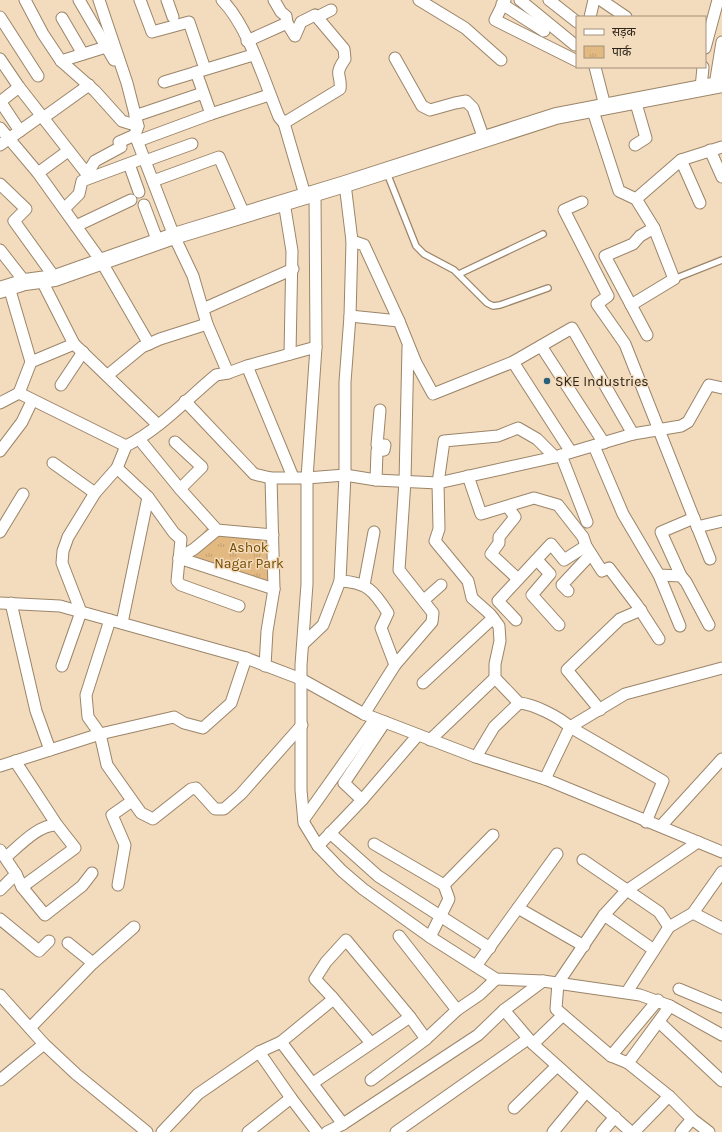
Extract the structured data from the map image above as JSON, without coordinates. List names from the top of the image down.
{
  "parks": ["Ashok Nagar Park"],
  "places": ["SKE Industries"],
  "legend": ["सड़क", "पार्क"]
}
